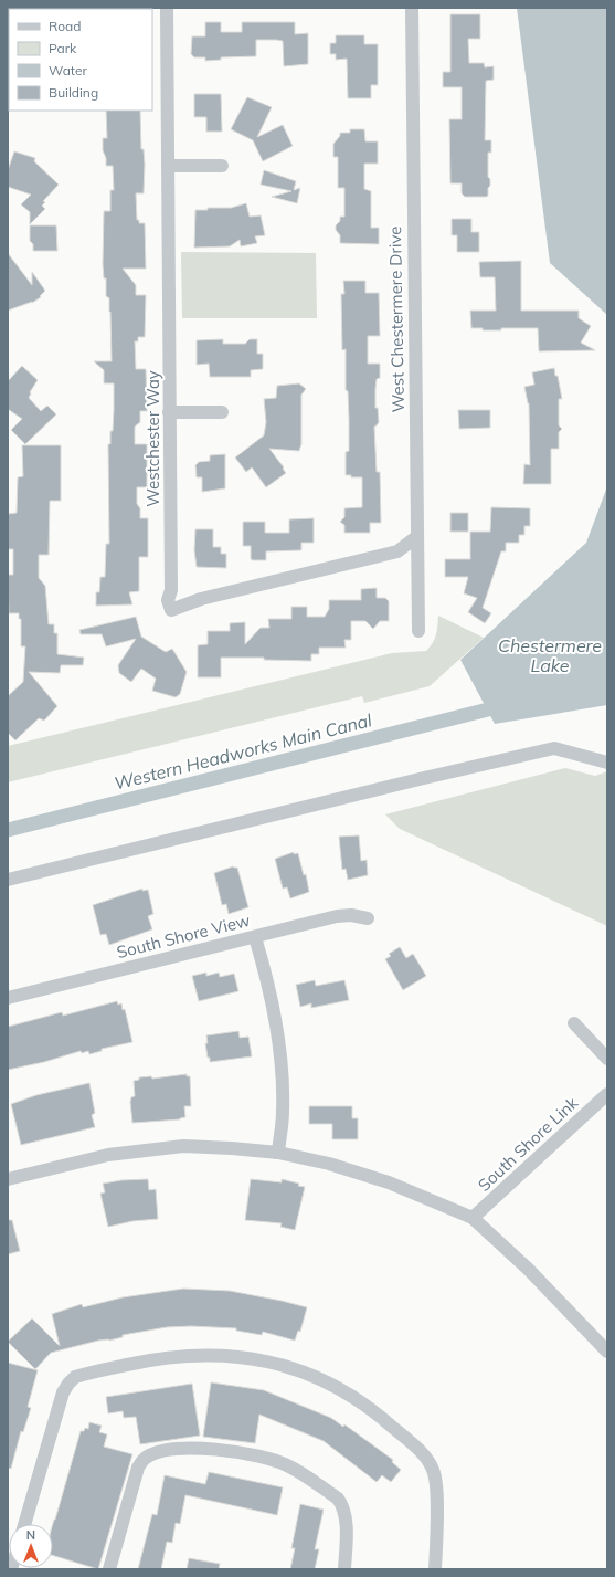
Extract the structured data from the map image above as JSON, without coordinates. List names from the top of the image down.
{
  "streets": {
    "street": [
      "West Chestermere Drive",
      "Westchester Way",
      "South Shore View",
      "South Shore Link"
    ]
  },
  "crossings": [
    ["West Chestermere Drive", "Westchester Way"]
  ],
  "water": ["Chestermere Lake", "Western Headworks Main Canal"],
  "legend": [
    "Road",
    "Park",
    "Water",
    "Building"
  ],
  "north": "top"
}
